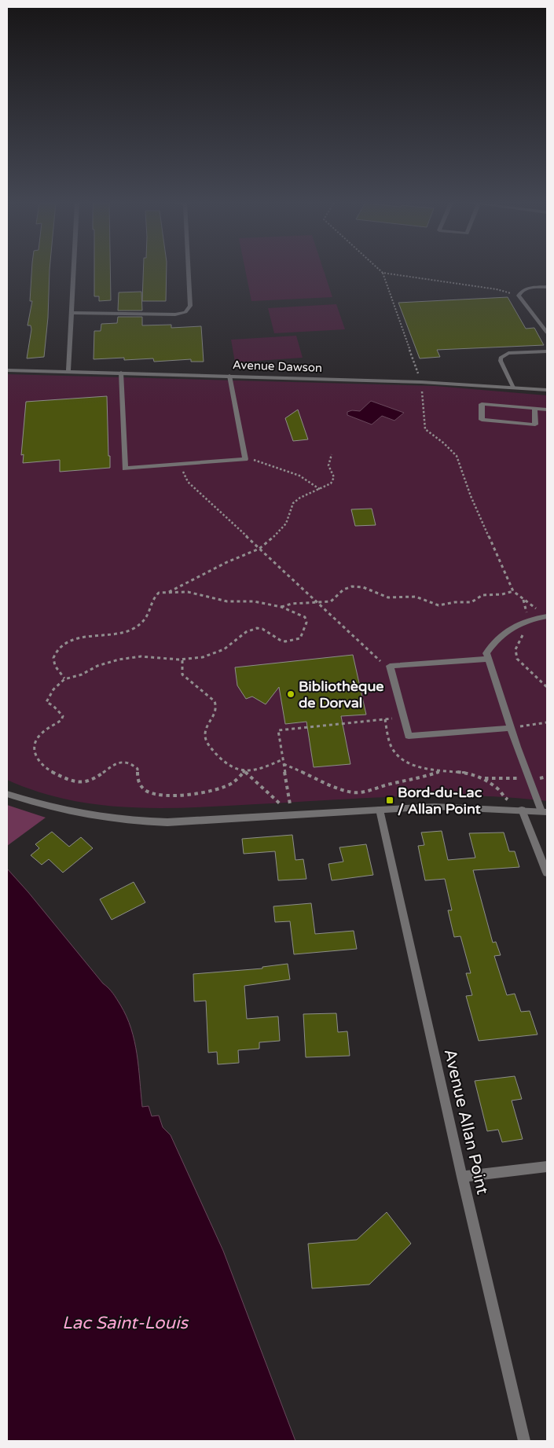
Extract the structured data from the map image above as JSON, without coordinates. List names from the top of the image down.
{
  "streets": {
    "street": ["Avenue Dawson", "Avenue Allan Point"]
  },
  "water": ["Lac Saint-Louis"],
  "places": {
    "other": ["Bibliothèque de Dorval"],
    "transit": ["Bord-du-Lac / Allan Point"]
  }
}
